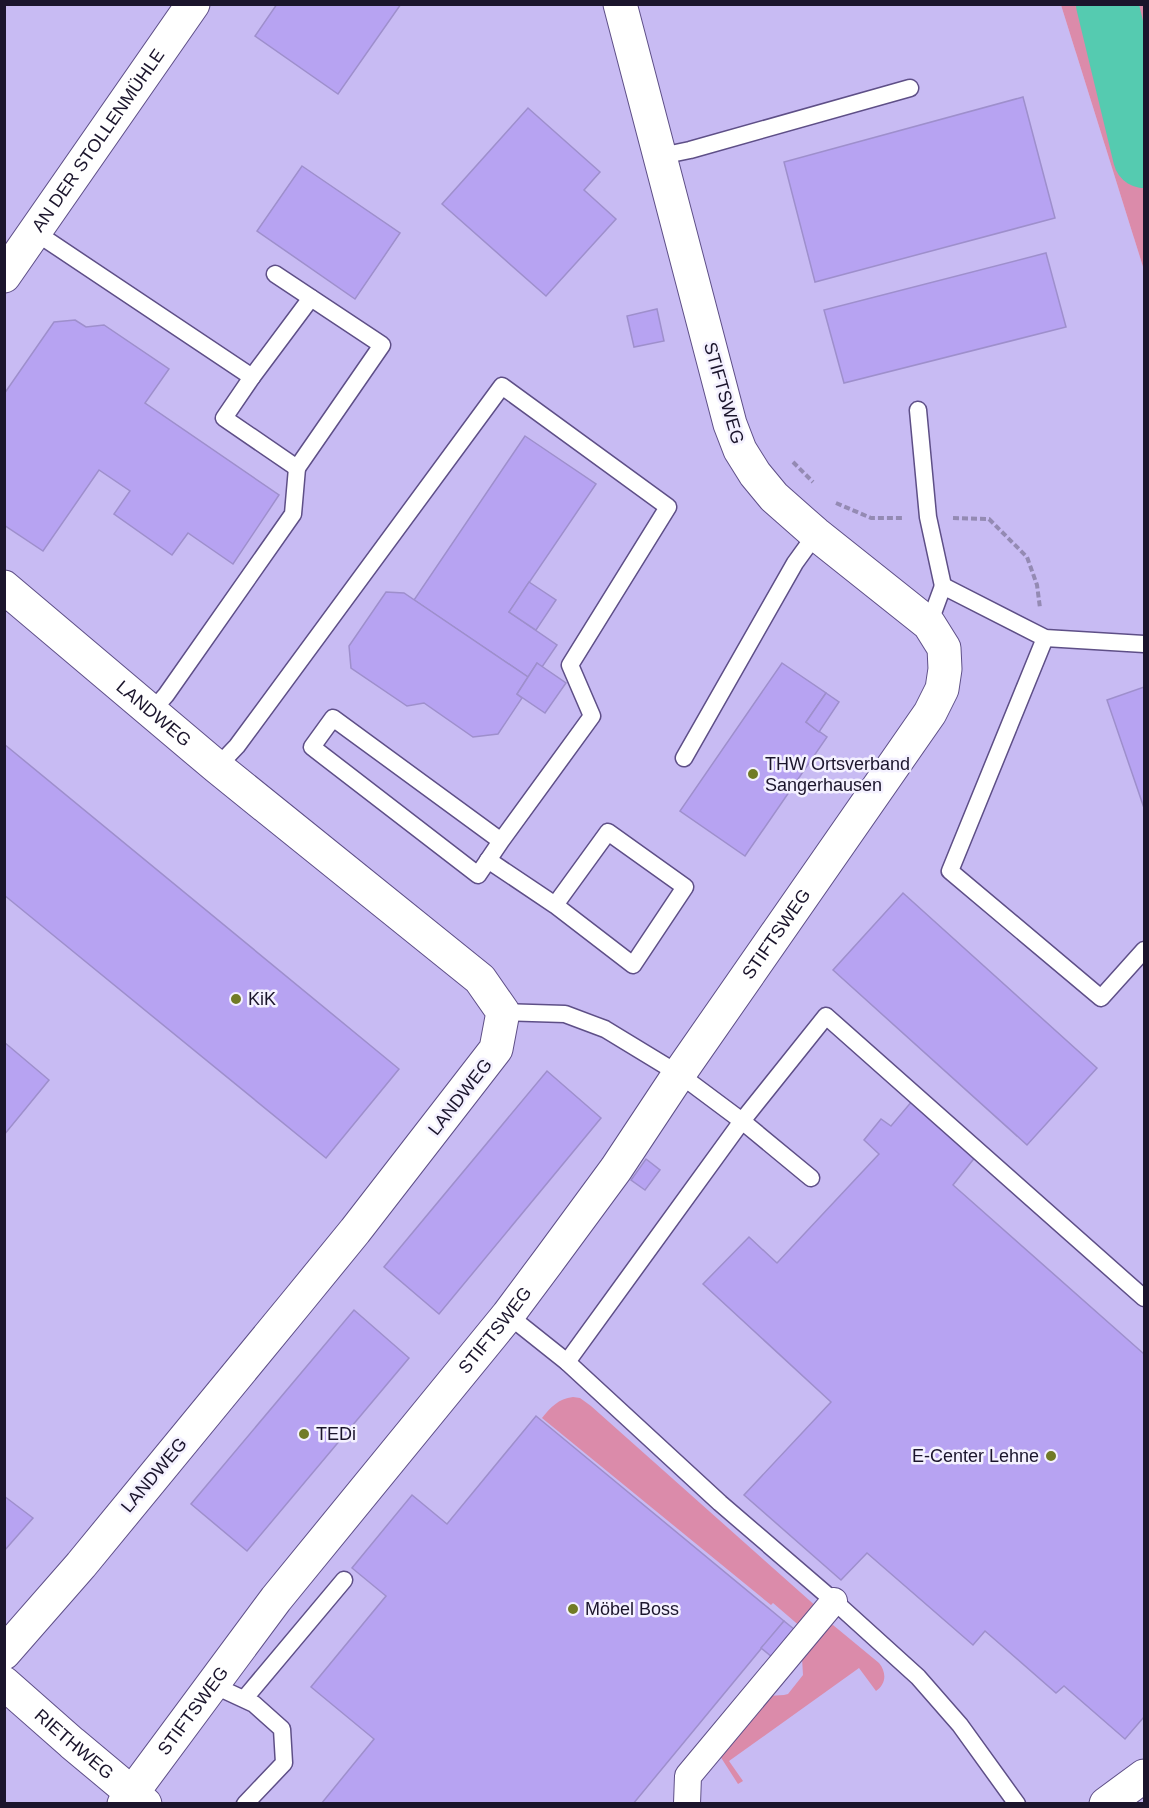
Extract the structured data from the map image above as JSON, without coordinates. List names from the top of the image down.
{
  "streets": {
    "street": [
      "AN DER STOLLENMÜHLE",
      "STIFTSWEG",
      "LANDWEG",
      "RIETHWEG"
    ]
  },
  "crossings": [
    ["STIFTSWEG", "RIETHWEG"]
  ],
  "places": [
    "THW Ortsverband Sangerhausen",
    "KiK",
    "TEDi",
    "E-Center Lehne",
    "Möbel Boss"
  ]
}
